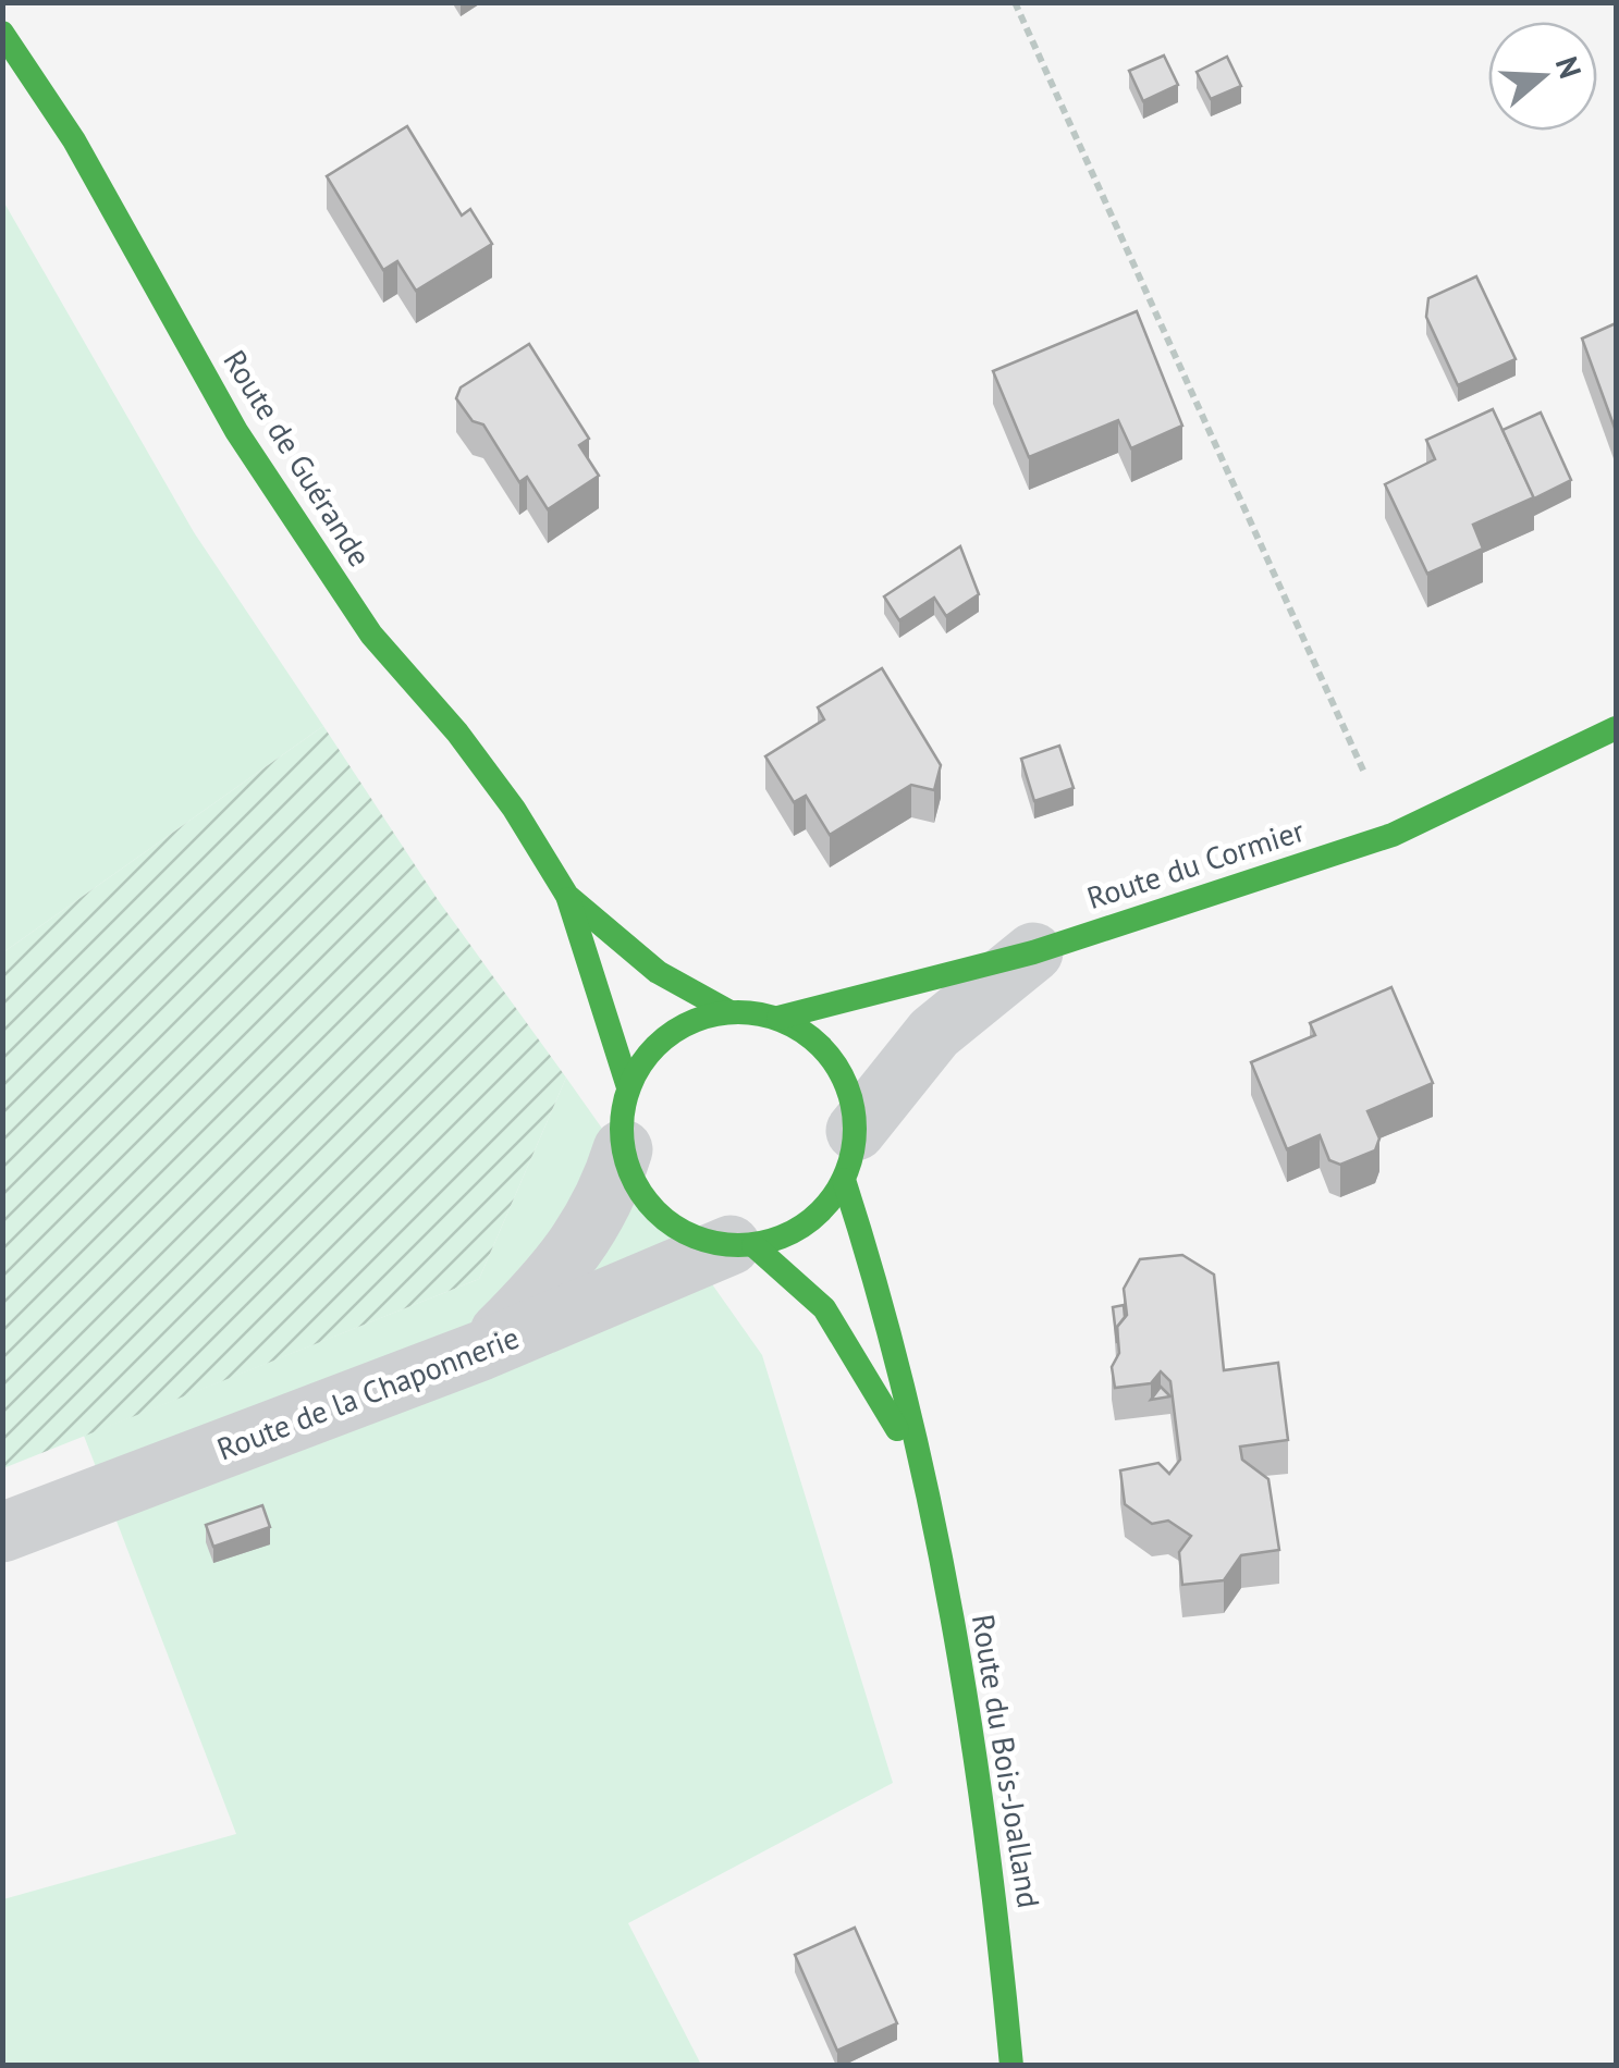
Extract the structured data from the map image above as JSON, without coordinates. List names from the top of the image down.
{
  "streets": {
    "street": [
      "Route de Guérande",
      "Route du Cormier",
      "Route de la Chaponnerie",
      "Route du Bois-Joalland"
    ]
  },
  "crossings": [
    ["Route de Guérande", "Route du Cormier"],
    ["Route de Guérande", "Route de la Chaponnerie"],
    ["Route de Guérande", "Route du Bois-Joalland"],
    ["Route du Cormier", "Route de la Chaponnerie"],
    ["Route du Cormier", "Route du Bois-Joalland"],
    ["Route de la Chaponnerie", "Route du Bois-Joalland"]
  ],
  "north": "right"
}
